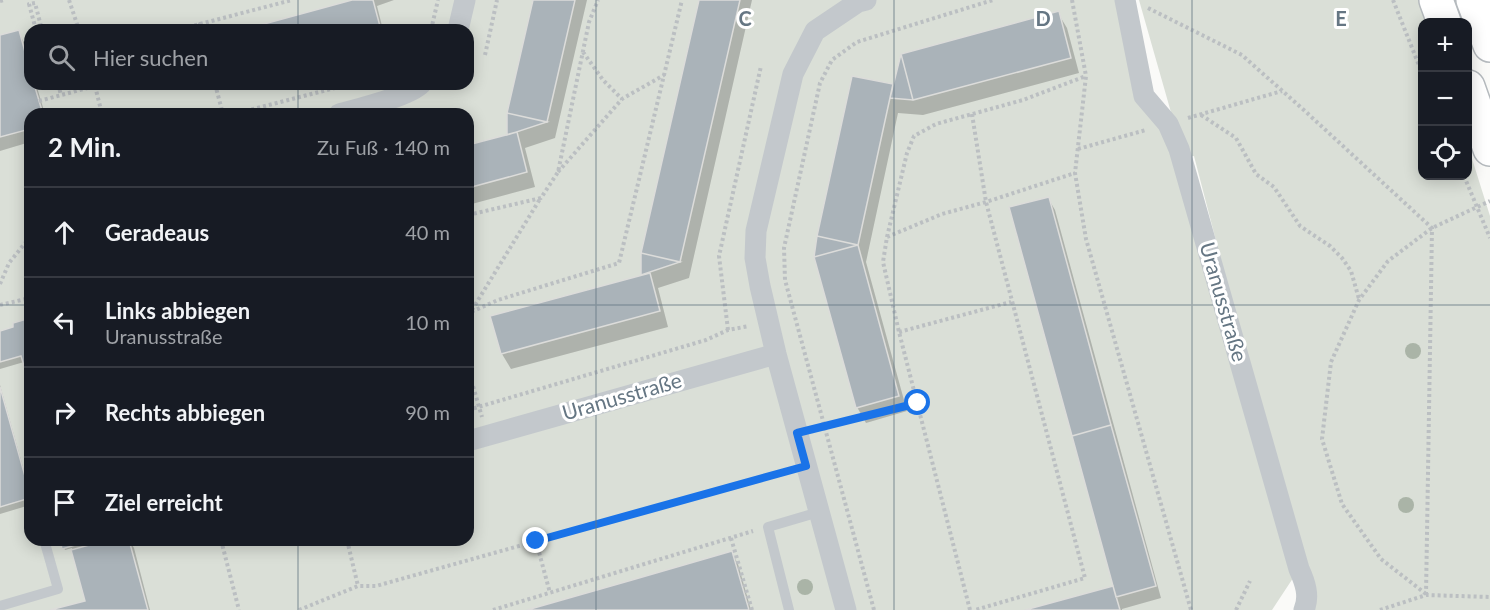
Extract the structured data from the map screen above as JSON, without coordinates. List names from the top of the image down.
{
  "streets": {
    "street": ["Uranusstraße"]
  },
  "page": {
    "map_buttons": ["+", "−"],
    "search": "Hier suchen",
    "heading": ["2 Min.", "Zu Fuß · 140 m"],
    "list": [
      ["Geradeaus", "40 m"],
      ["Links abbiegen", "Uranusstraße", "10 m"],
      ["Rechts abbiegen", "90 m"],
      "Ziel erreicht"
    ]
  },
  "grid": {
    "columns": ["C", "D", "E"]
  }
}
